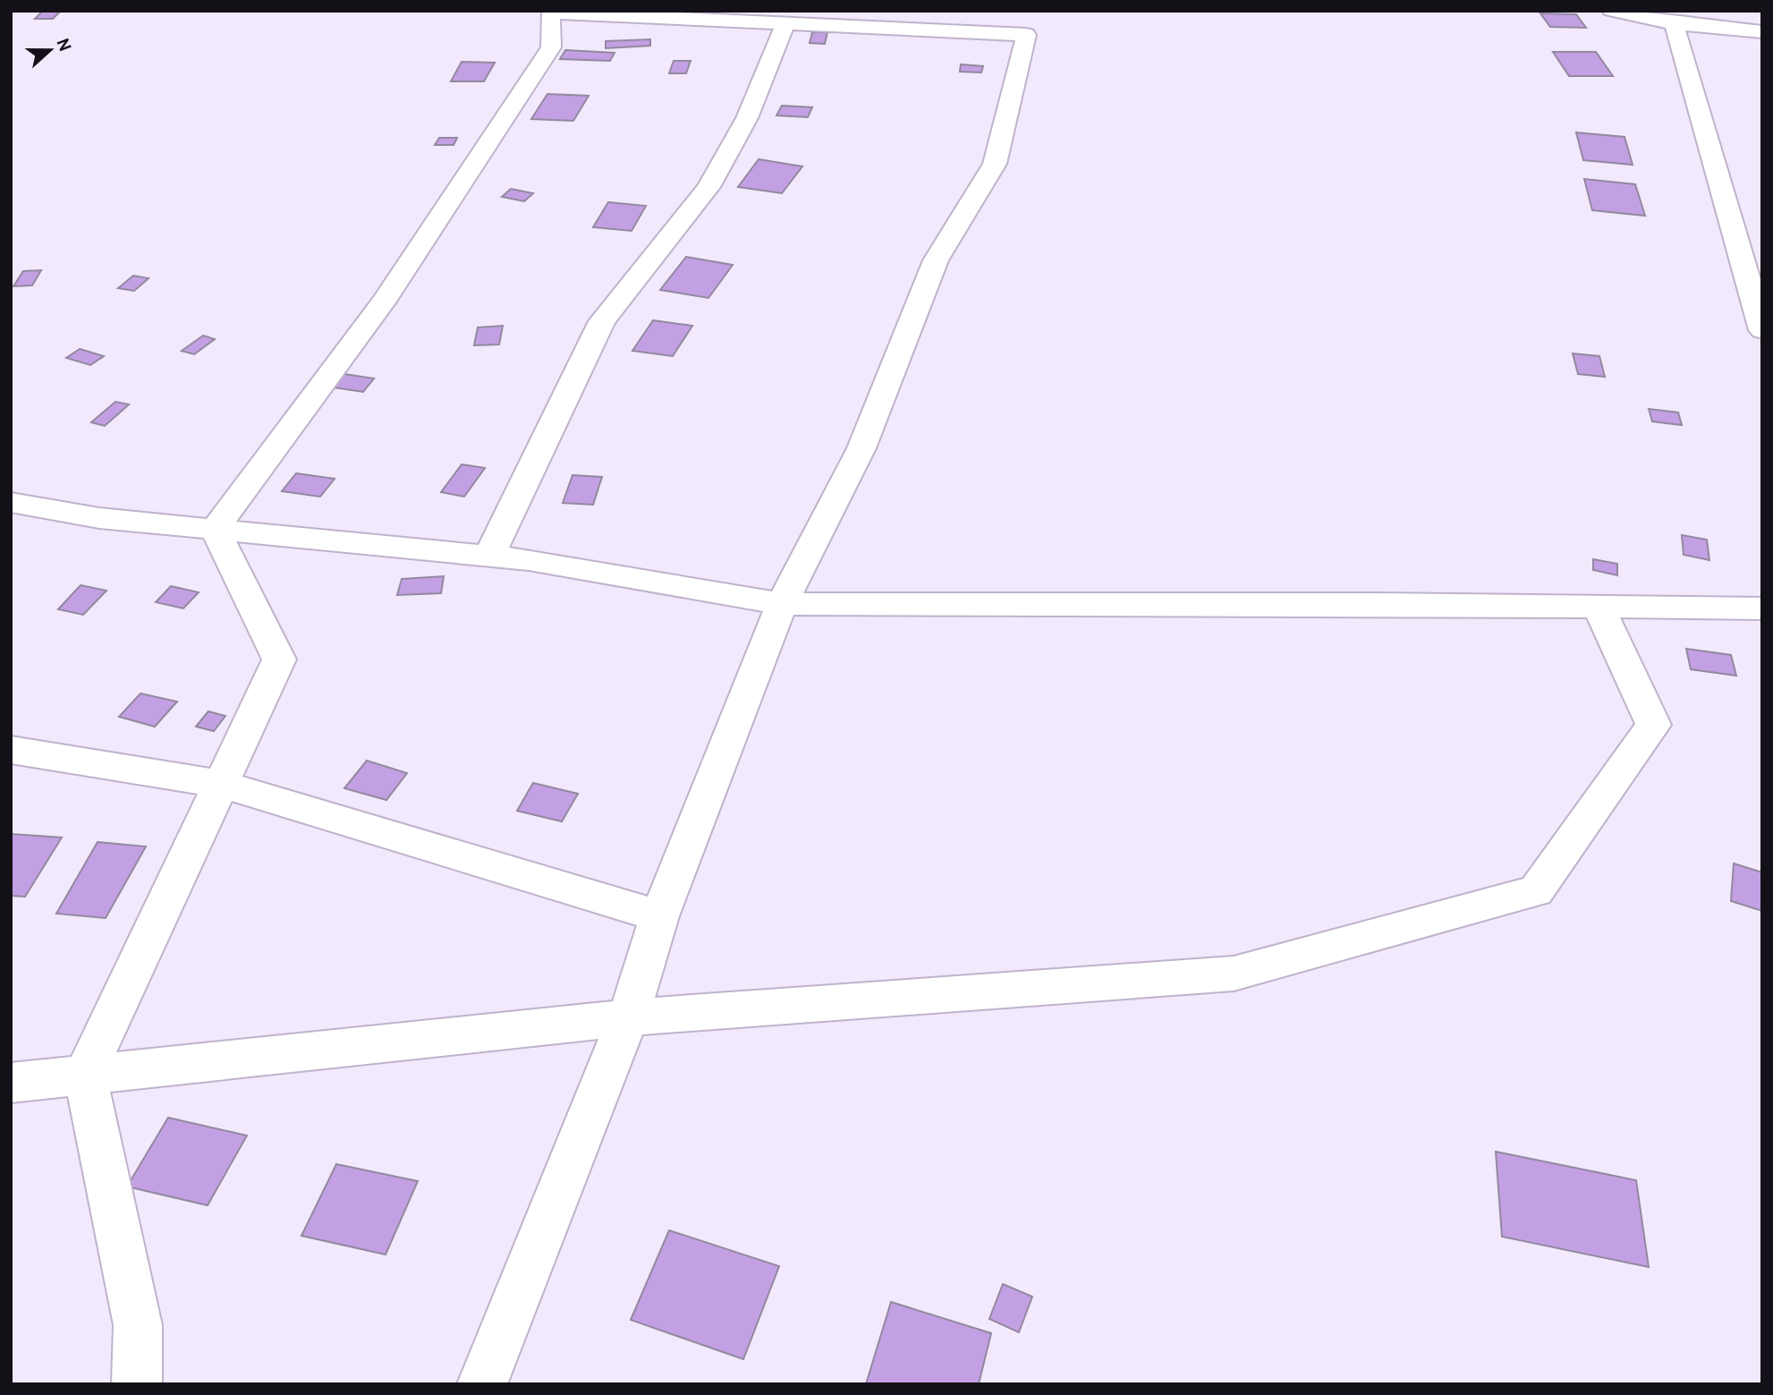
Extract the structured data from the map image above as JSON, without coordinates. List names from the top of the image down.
{
  "north": "right"
}
